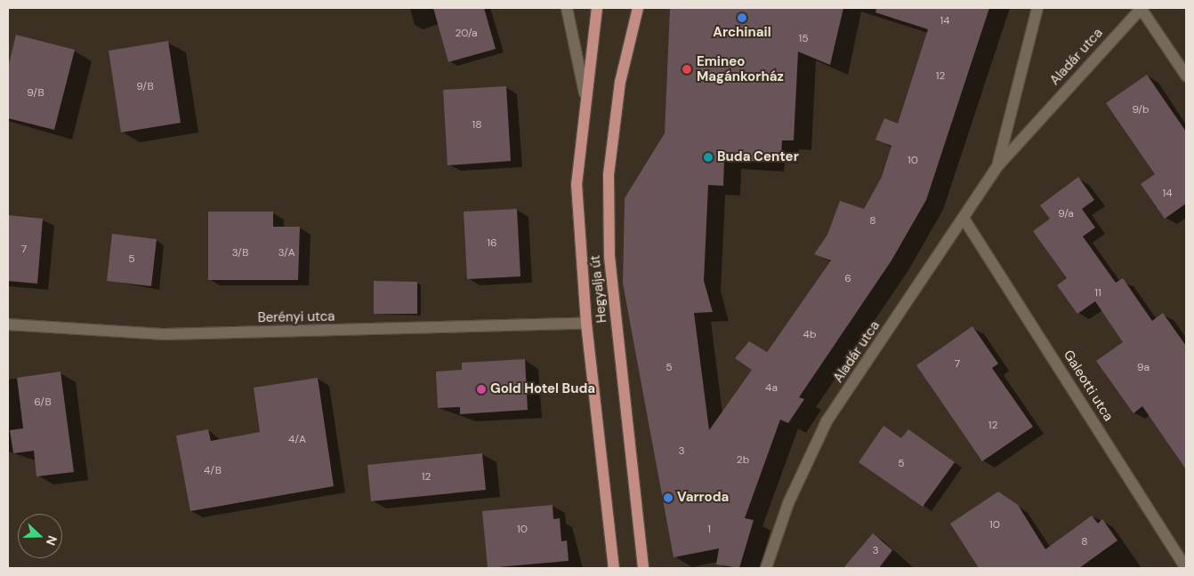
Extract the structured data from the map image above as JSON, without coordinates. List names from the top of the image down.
{
  "streets": {
    "main road": ["Hegyalja út"],
    "street": ["Aladár utca", "Berényi utca", "Galeotti utca"]
  },
  "crossings": [
    ["Aladár utca", "Galeotti utca"],
    ["Hegyalja út", "Berényi utca"]
  ],
  "places": [
    "Archinail",
    "Emineo Magánkorház",
    "Buda Center",
    "Gold Hotel Buda",
    "Varroda"
  ],
  "house_numbers": [
    "14",
    "20/a",
    "15",
    "12",
    "9/B",
    "9/B",
    "9/b",
    "18",
    "10",
    "14",
    "9/a",
    "8",
    "16",
    "7",
    "3/B",
    "3/A",
    "5",
    "6",
    "11",
    "4b",
    "7",
    "5",
    "9a",
    "4a",
    "6/B",
    "12",
    "4/A",
    "3",
    "2b",
    "5",
    "4/B",
    "12",
    "10",
    "10",
    "1",
    "8",
    "3"
  ],
  "north": "right"
}
